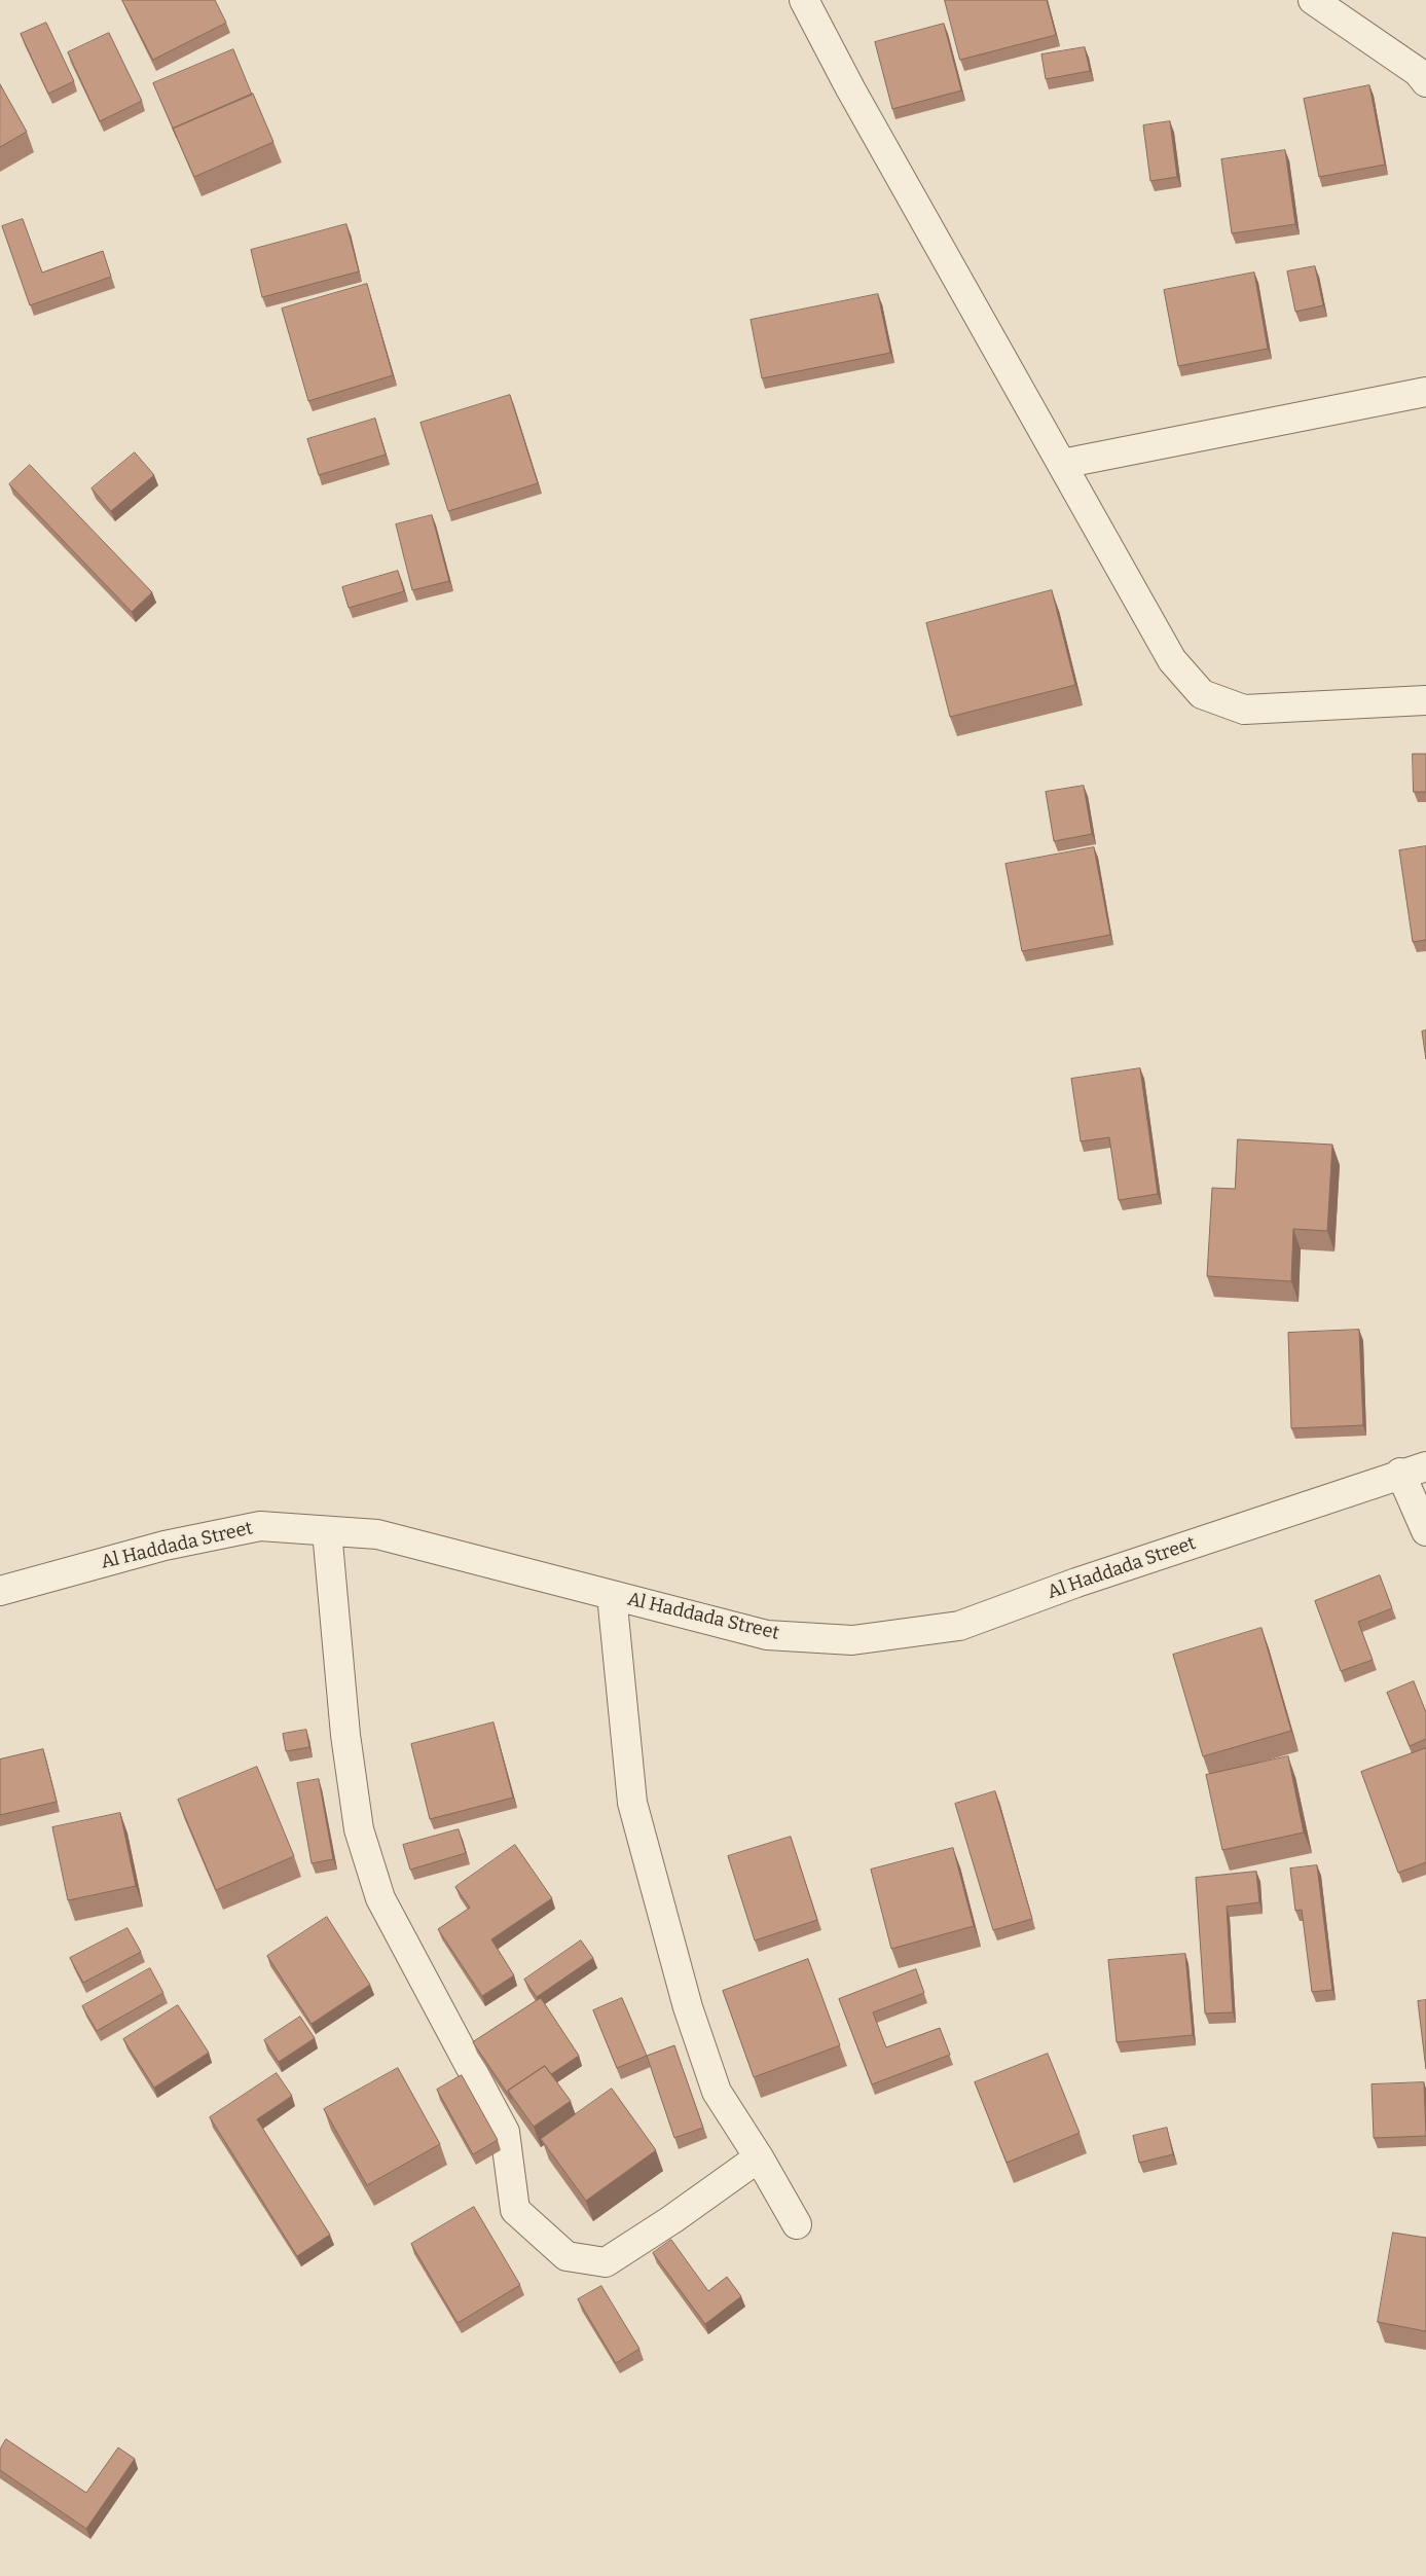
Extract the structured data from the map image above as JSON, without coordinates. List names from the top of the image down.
{
  "streets": {
    "street": ["Al Haddada Street"]
  }
}
